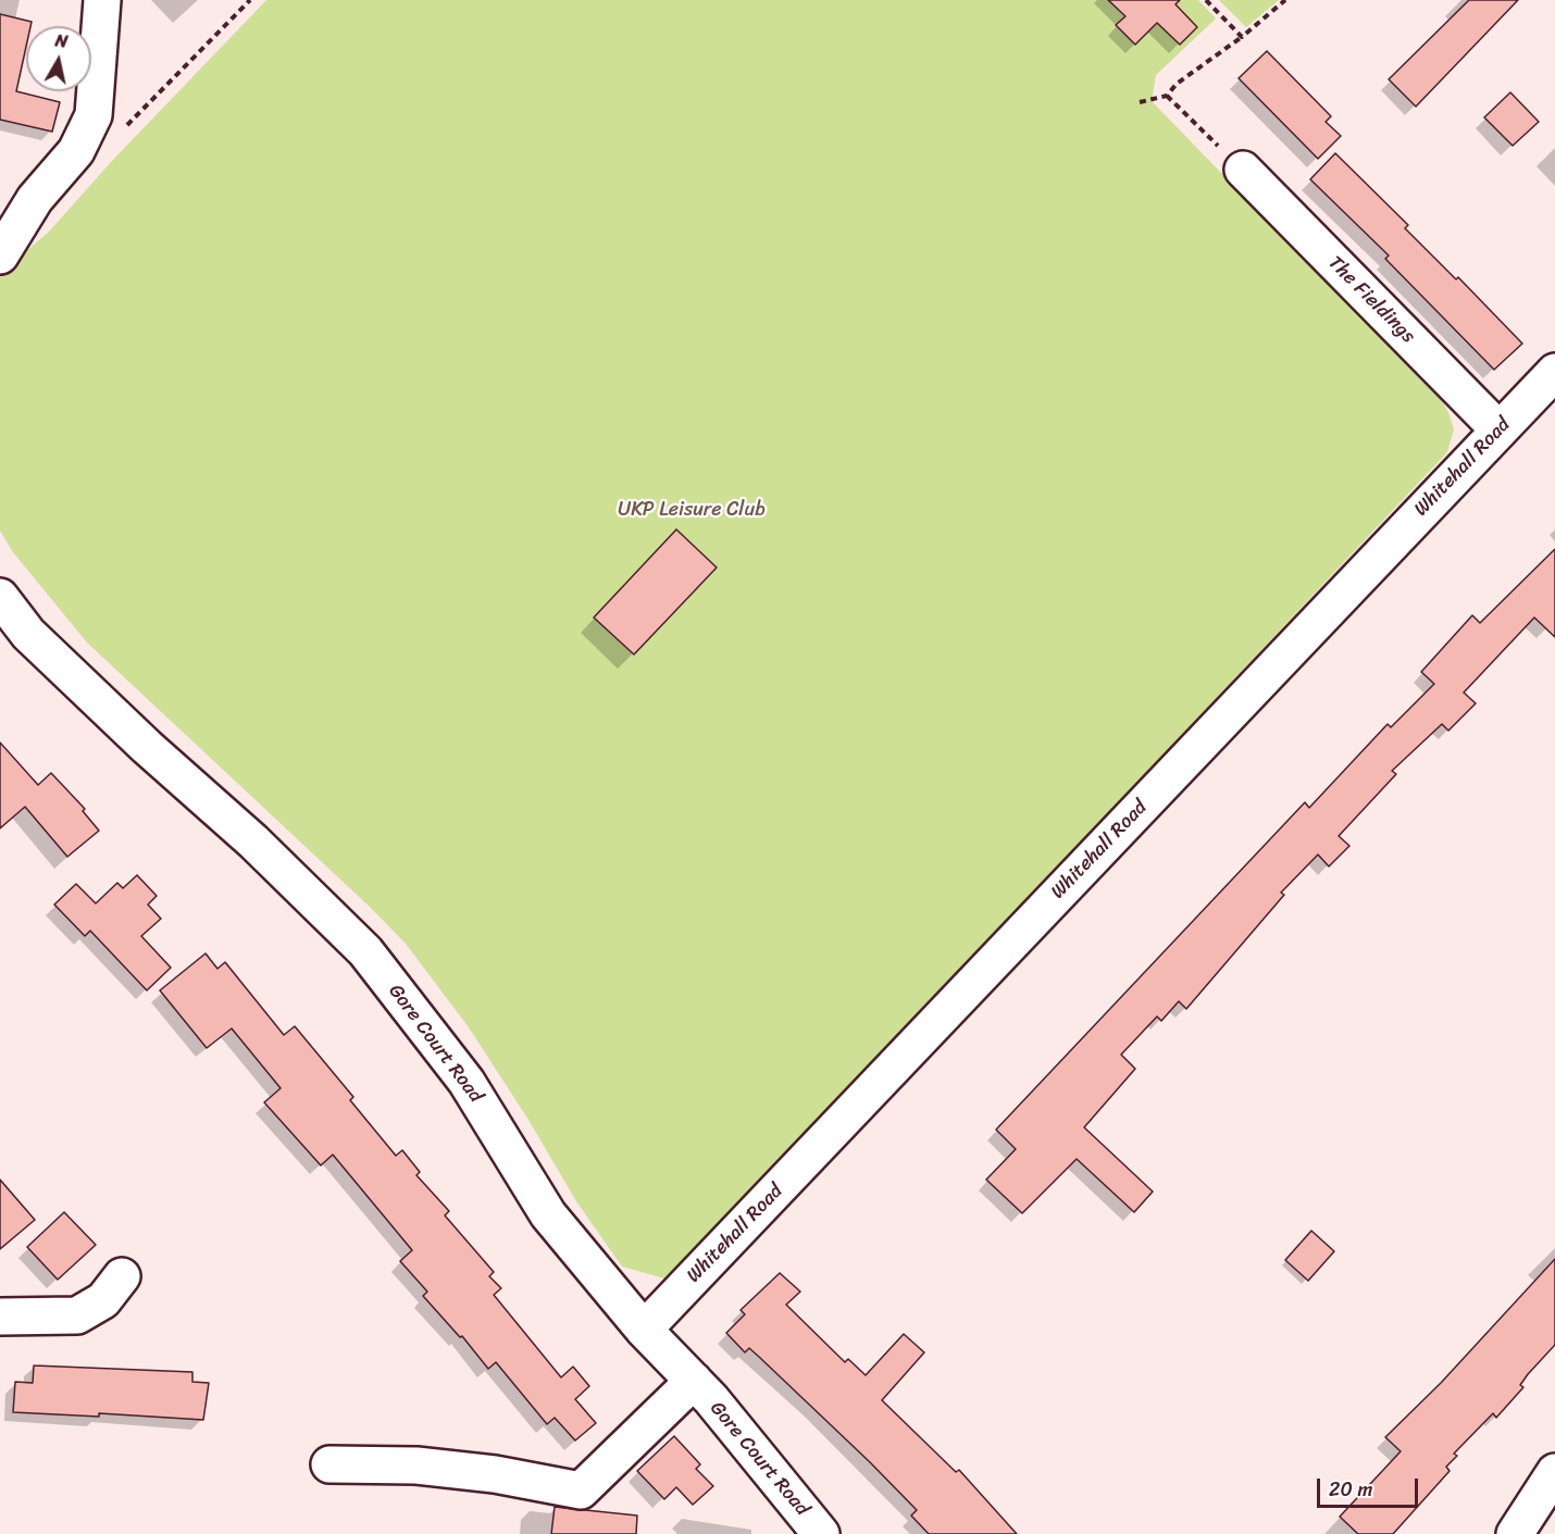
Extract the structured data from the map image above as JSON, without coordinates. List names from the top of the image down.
{
  "streets": {
    "street": ["The Fieldings", "Whitehall Road", "Gore Court Road"]
  },
  "crossings": [
    ["The Fieldings", "Whitehall Road"],
    ["Whitehall Road", "Gore Court Road"]
  ],
  "parks": ["UKP Leisure Club"],
  "scale_bar": "20 m",
  "north": "top"
}
